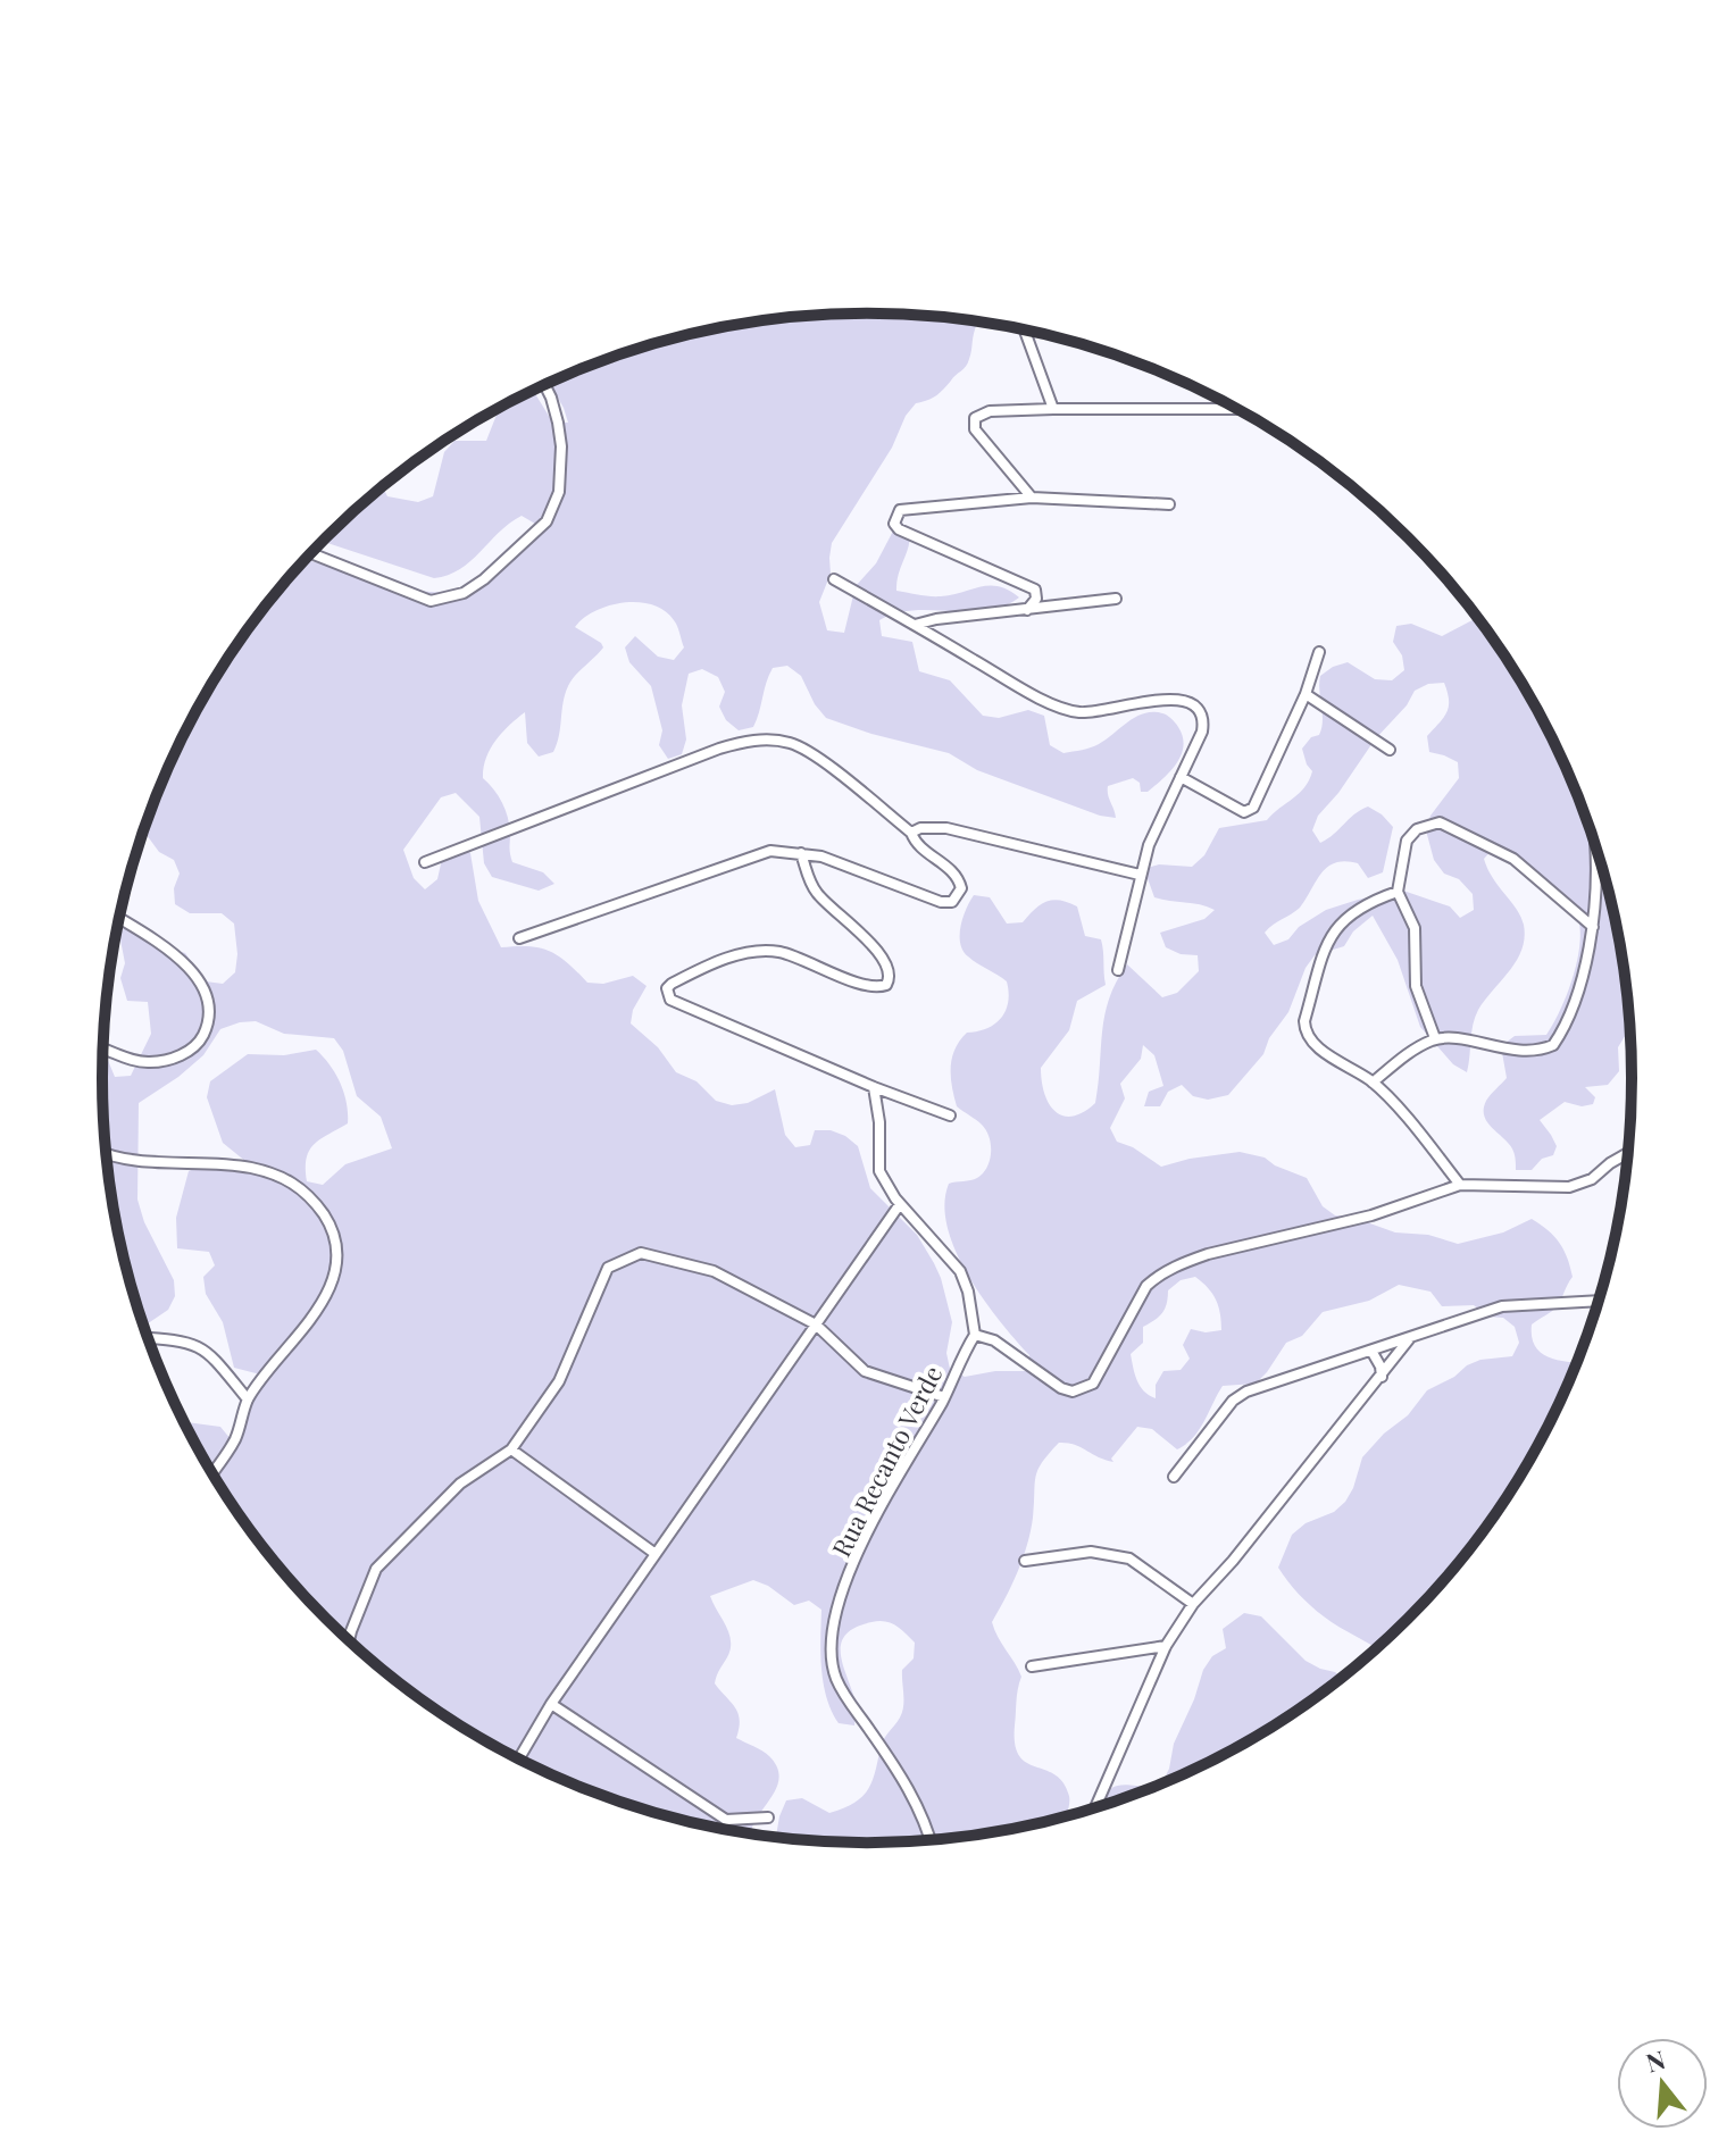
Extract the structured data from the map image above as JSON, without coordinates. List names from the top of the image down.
{
  "streets": {
    "street": ["Rua Recanto Verde"]
  },
  "north": "top"
}
